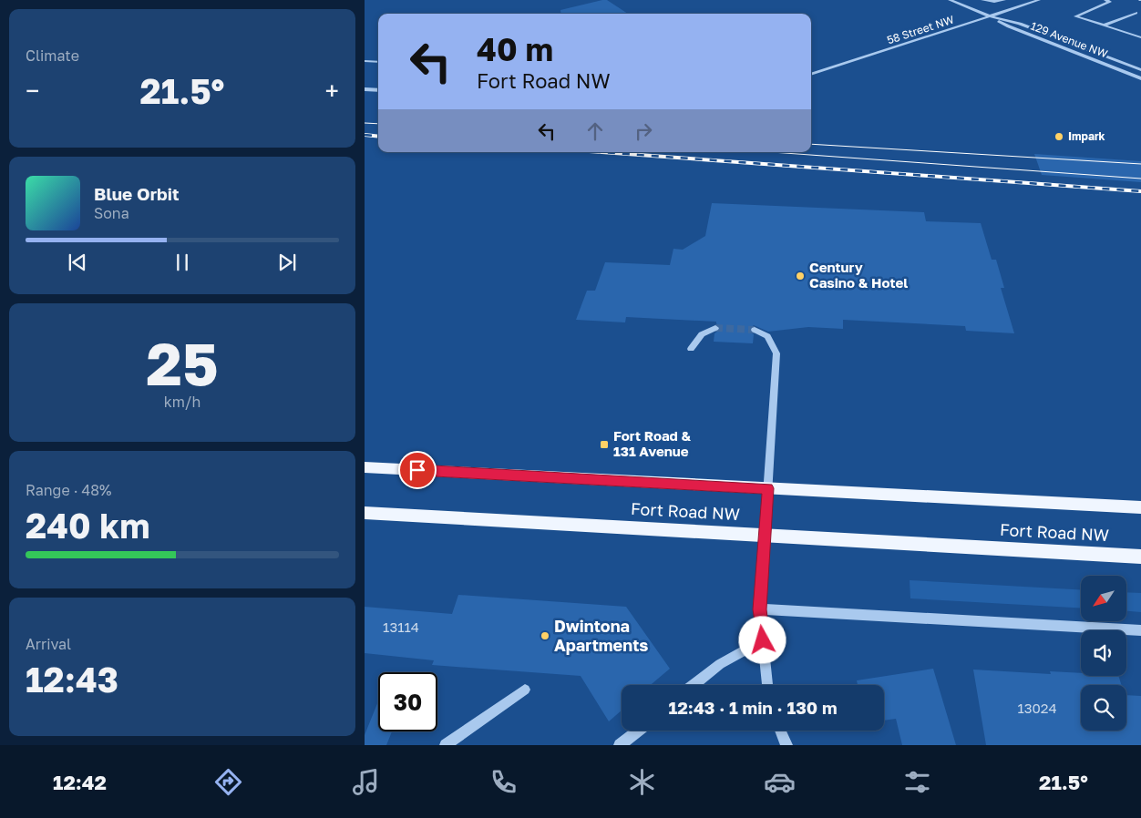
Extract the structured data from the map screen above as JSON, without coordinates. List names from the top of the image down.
{
  "streets": {
    "main road": ["Fort Road NW"],
    "street": ["58 Street NW", "129 Avenue NW"]
  },
  "crossings": [
    ["58 Street NW", "129 Avenue NW"]
  ],
  "places": {
    "other": ["Impark", "Century Casino & Hotel", "Dwintona Apartments"],
    "transit": ["Fort Road & 131 Avenue"]
  },
  "house_numbers": ["13114", "13024"],
  "north": "bottom left",
  "page": {
    "tile": [
      "Climate",
      ["25", "km/h"],
      ["Range · 48%", "240 km"],
      ["Arrival", "12:43"]
    ],
    "turn": ["40 m", "Fort Road NW"],
    "heat": ["−", "21.5°", "+"],
    "song": ["Blue Orbit", "Sona"],
    "limit": "30",
    "trip": "12:43 · 1 min · 130 m",
    "tabs": ["12:42", "21.5°"]
  }
}
